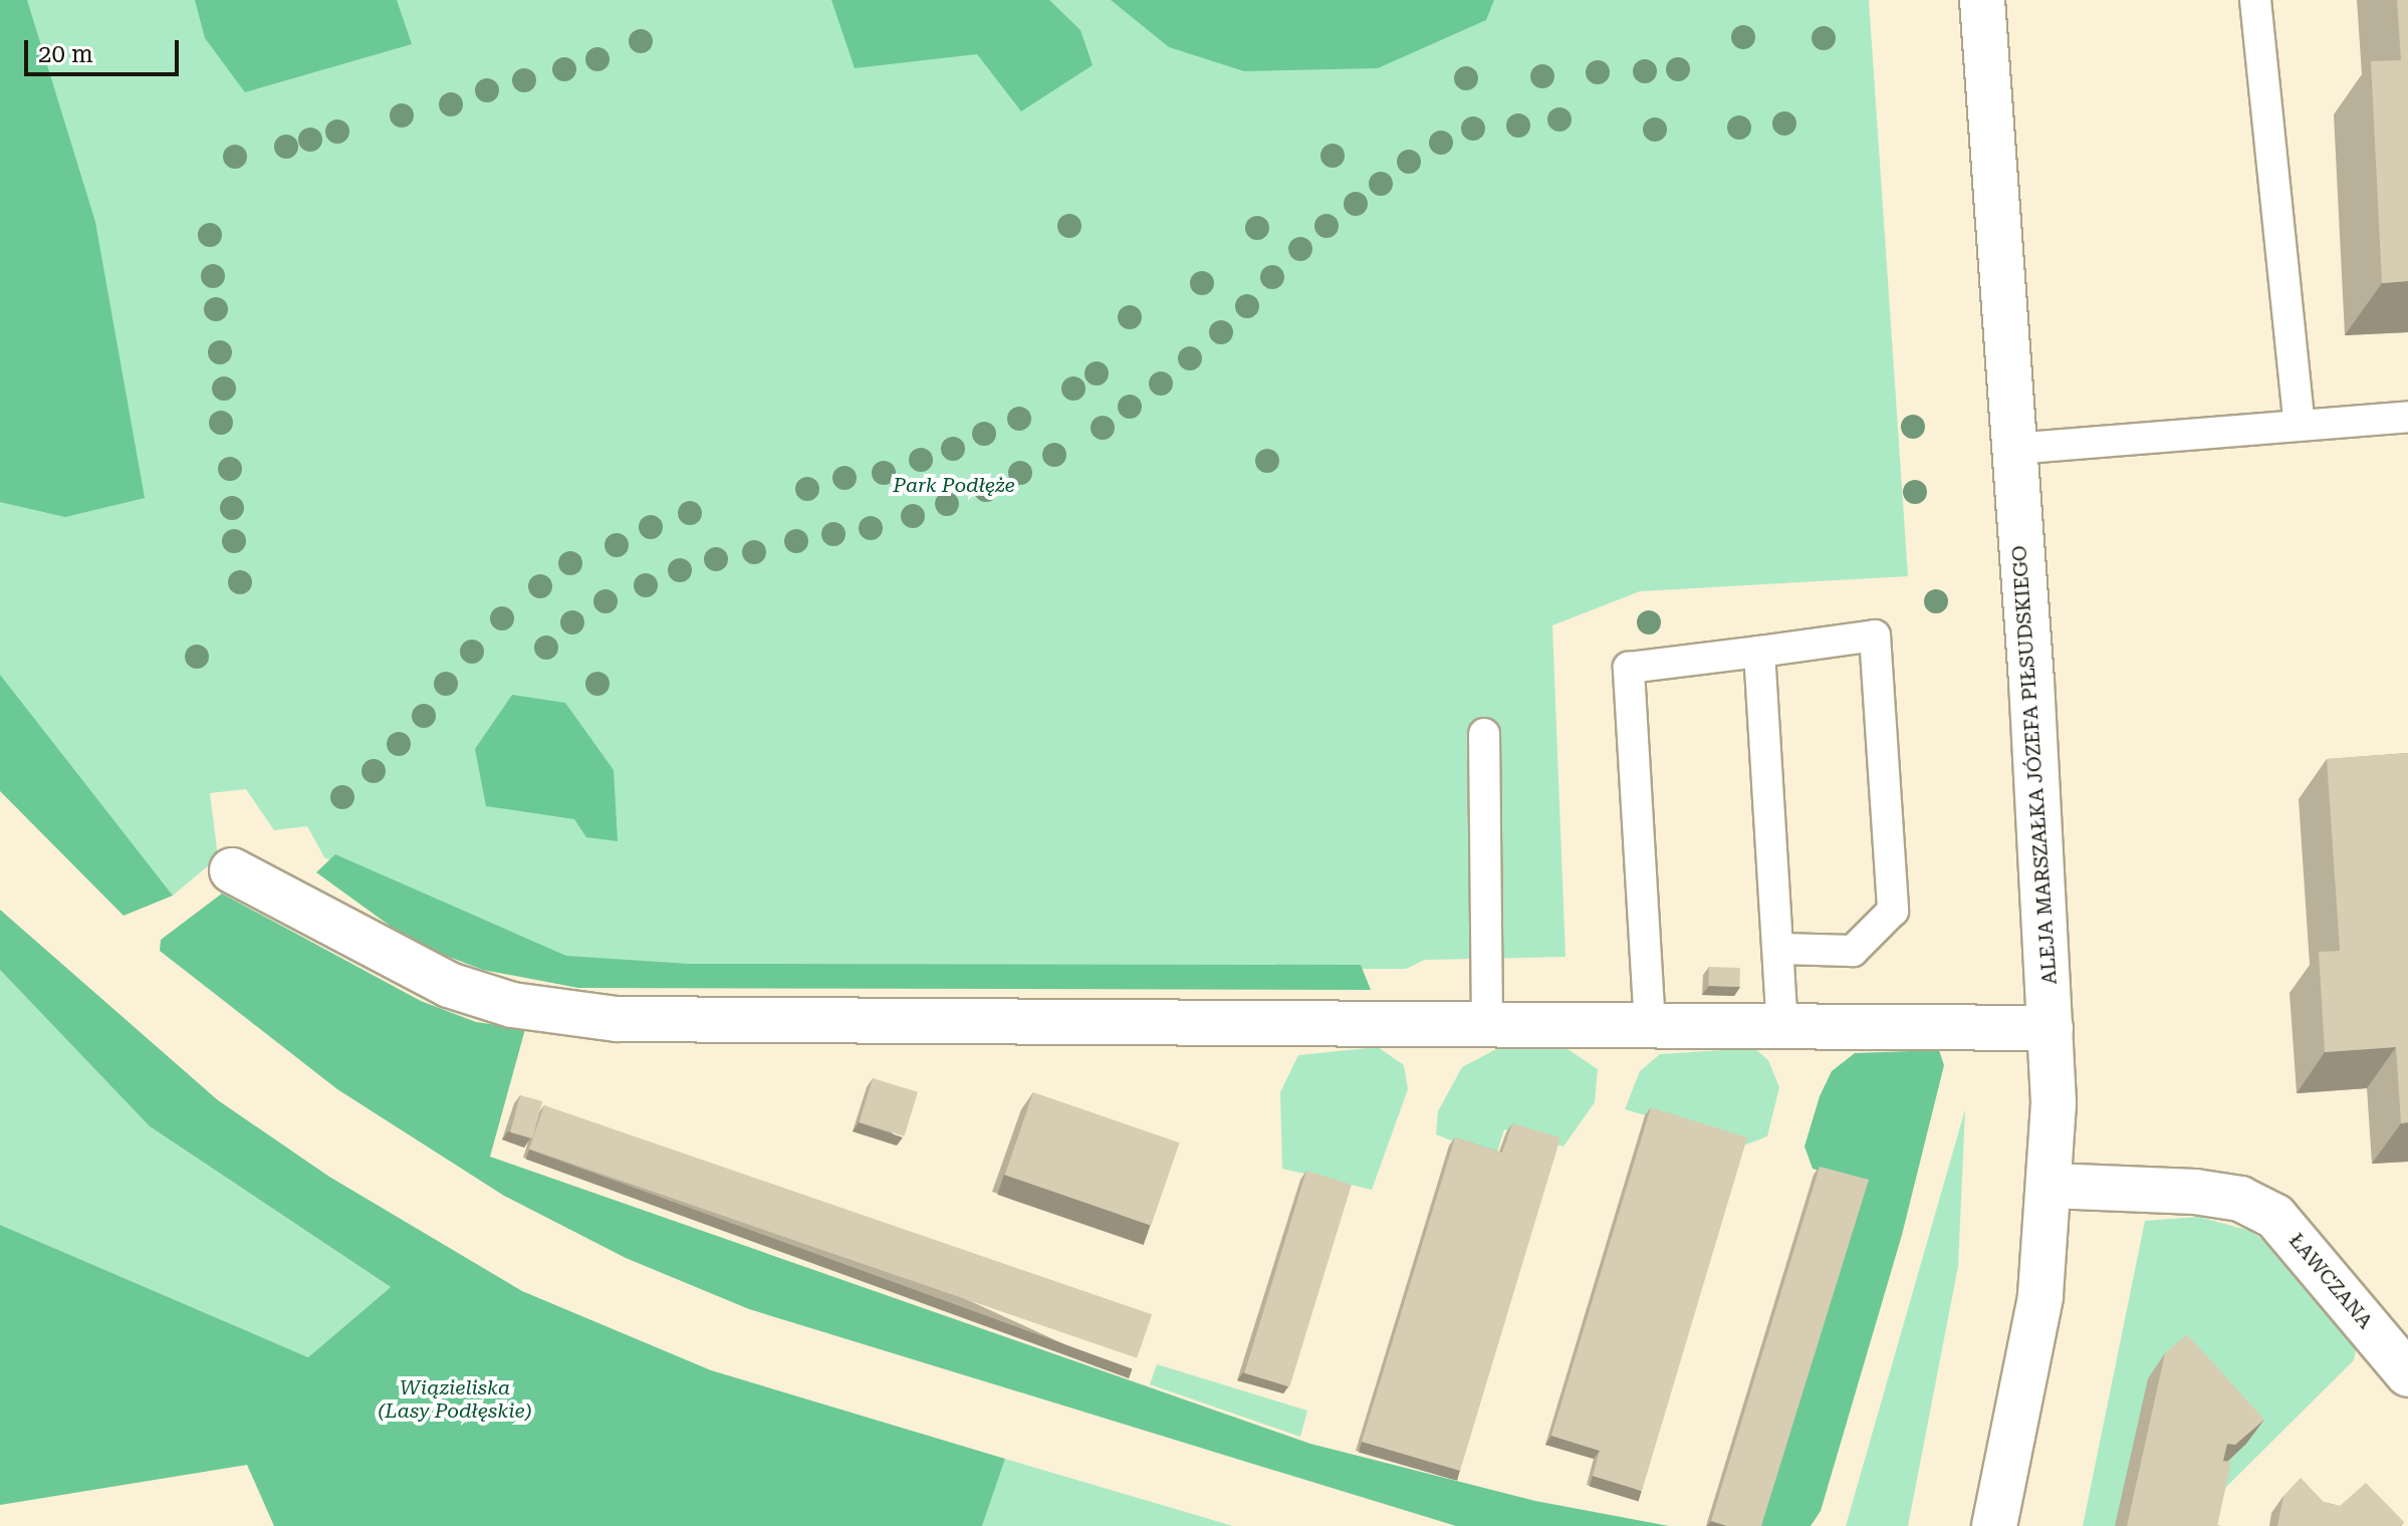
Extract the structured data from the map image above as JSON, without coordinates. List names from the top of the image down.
{
  "streets": {
    "street": ["ALEJA MARSZAŁKA JÓZEFA PIŁSUDSKIEGO", "ŁAWCZANA"]
  },
  "crossings": [
    ["ALEJA MARSZAŁKA JÓZEFA PIŁSUDSKIEGO", "ŁAWCZANA"]
  ],
  "parks": ["Park Podłęże", "Wiązieliska (Lasy Podłęskie)"],
  "scale_bar": "20 m"
}
